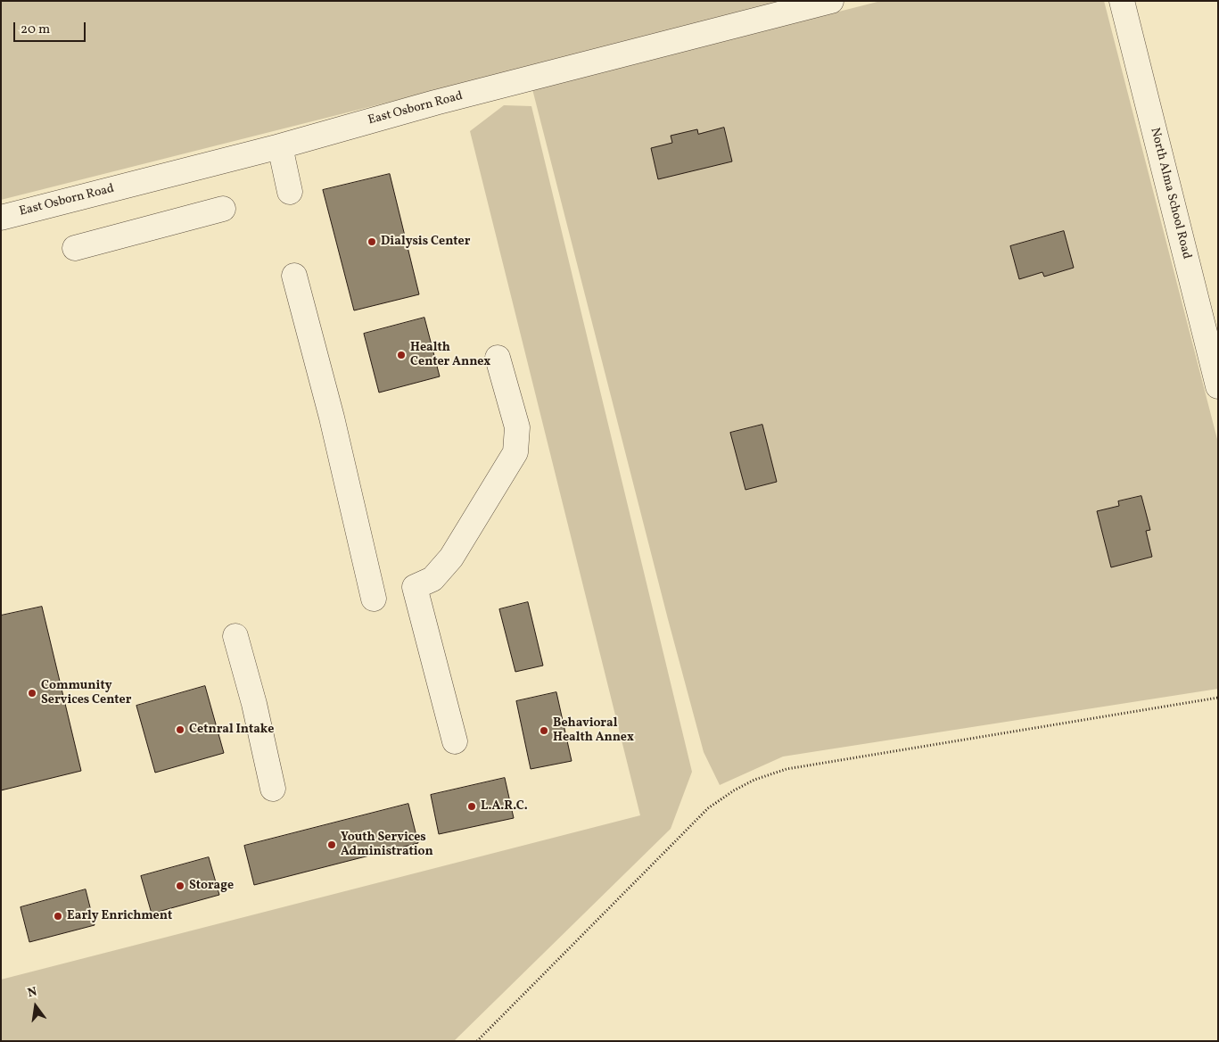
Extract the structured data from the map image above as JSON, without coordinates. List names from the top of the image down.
{
  "streets": {
    "street": ["East Osborn Road", "North Alma School Road"]
  },
  "places": [
    "Dialysis Center",
    "Health Center Annex",
    "Community Services Center",
    "Cetnral Intake",
    "Behavioral Health Annex",
    "L.A.R.C.",
    "Youth Services Administration",
    "Storage",
    "Early Enrichment"
  ],
  "scale_bar": "20 m",
  "north": "top"
}
